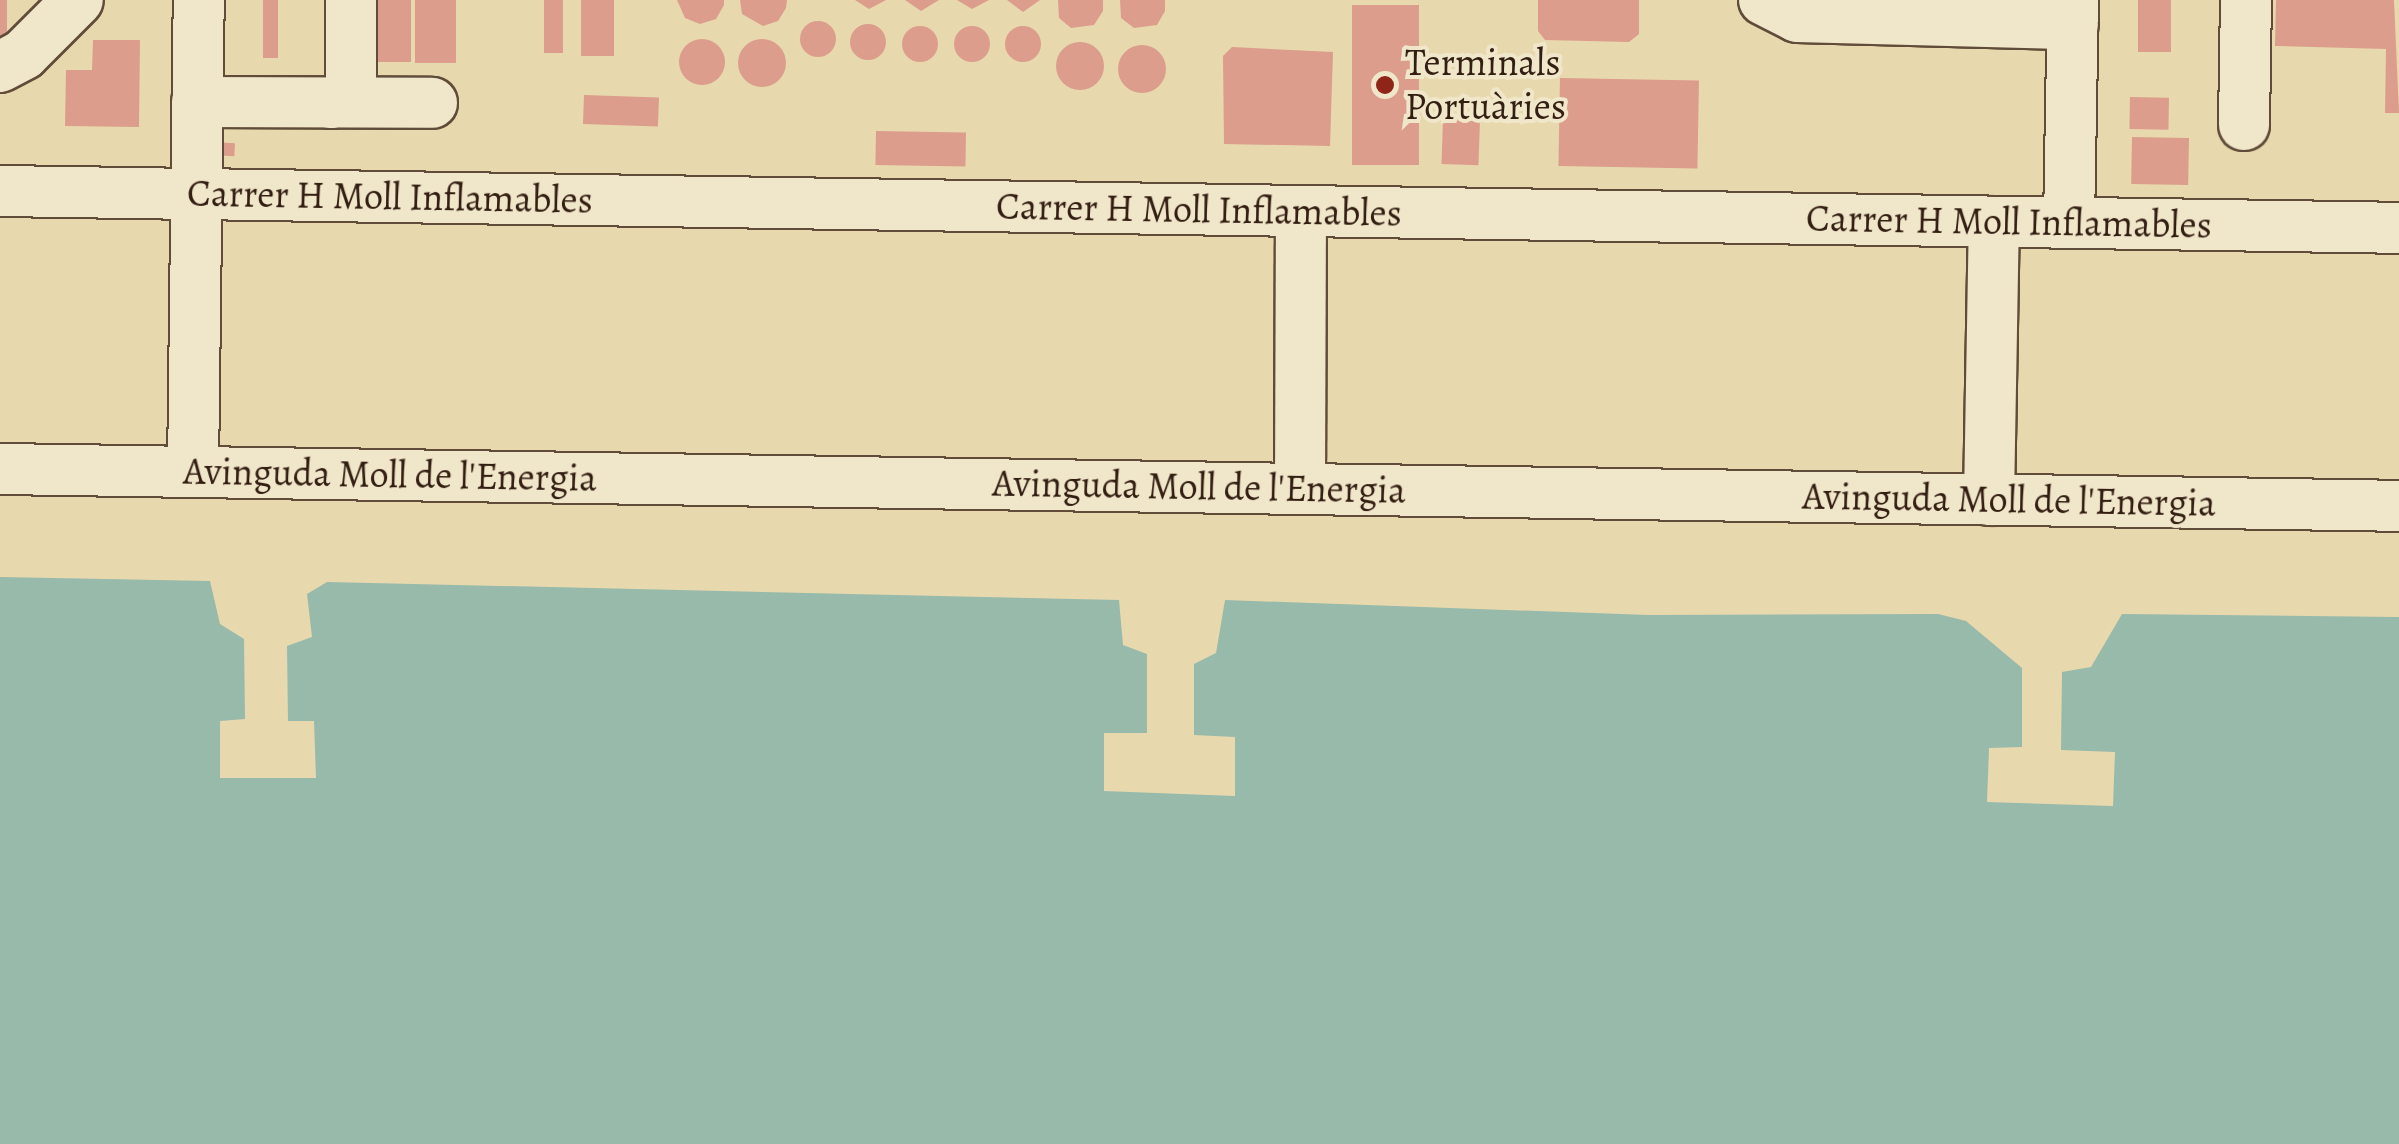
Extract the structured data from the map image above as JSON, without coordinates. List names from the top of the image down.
{
  "streets": {
    "street": ["Carrer H Moll Inflamables", "Avinguda Moll de l'Energia"]
  },
  "places": ["Terminals Portuàries"]
}
